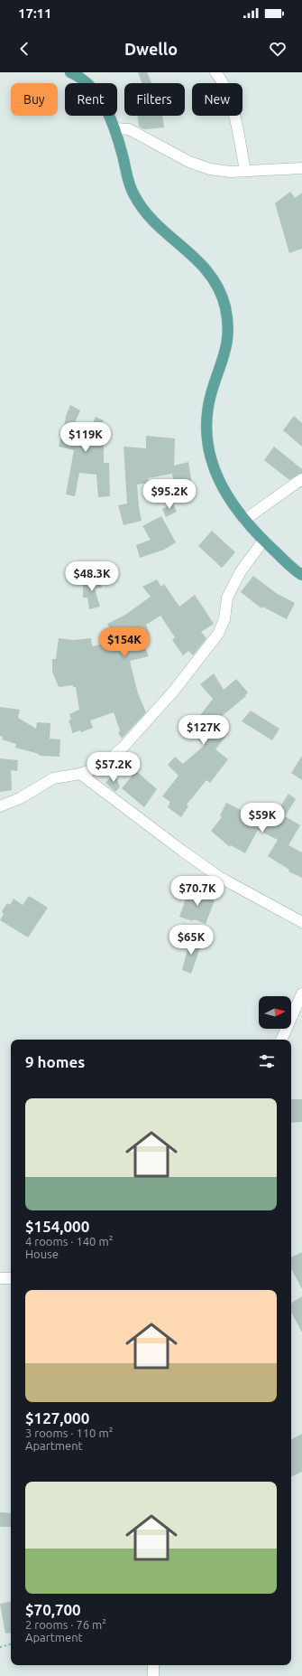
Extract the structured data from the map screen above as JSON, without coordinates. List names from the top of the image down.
{
  "north": "right",
  "page": {
    "status": "17:11",
    "header": "Dwello",
    "chip": [
      "Buy",
      "Rent",
      "Filters",
      "New"
    ],
    "price": [
      "$119K",
      "$95.2K",
      "$48.3K",
      "$154K",
      "$127K",
      "$57.2K",
      "$59K",
      "$70.7K",
      "$65K"
    ],
    "heading": "9 homes",
    "list": [
      {
        "name": "$154,000",
        "note": "4 rooms · 140 m² · House"
      },
      {
        "name": "$127,000",
        "note": "3 rooms · 110 m² · Apartment"
      },
      {
        "name": "$70,700",
        "note": "2 rooms · 76 m² · Apartment"
      }
    ]
  }
}
